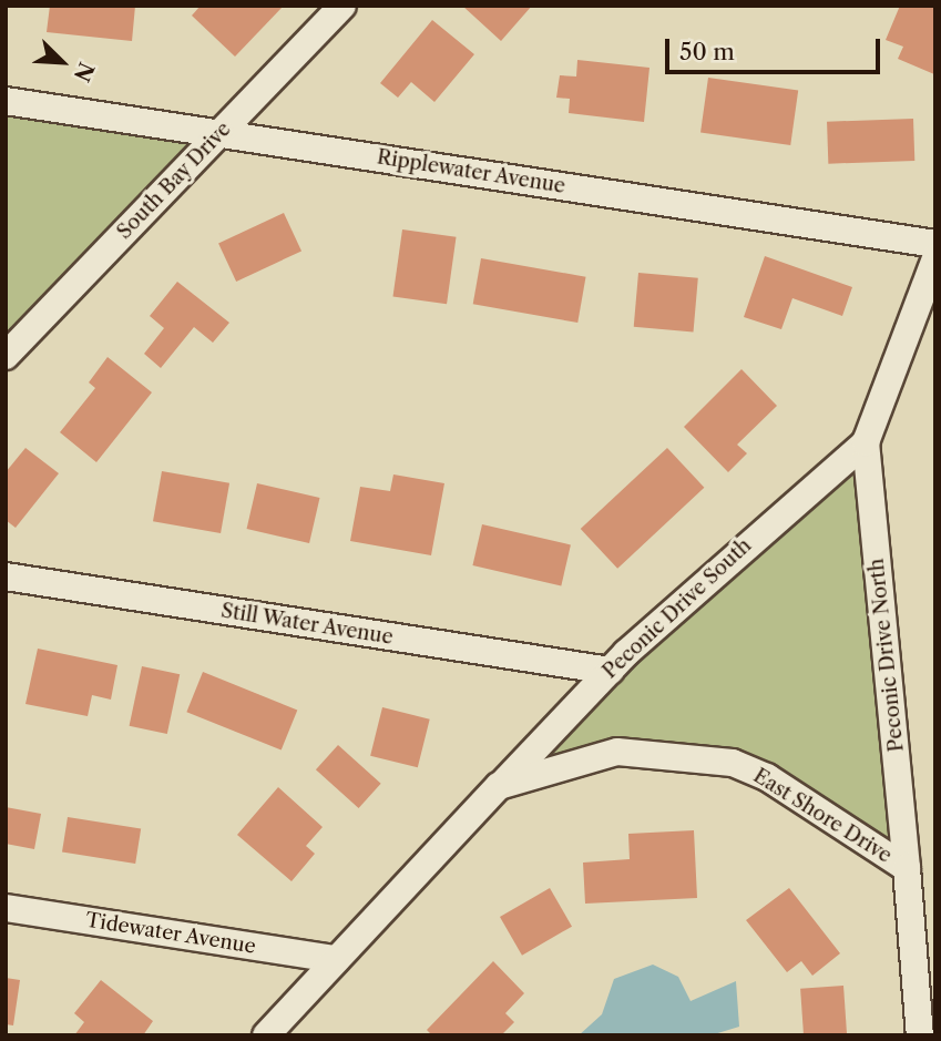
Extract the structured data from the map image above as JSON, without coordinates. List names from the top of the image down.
{
  "streets": {
    "street": [
      "Ripplewater Avenue",
      "South Bay Drive",
      "Peconic Drive South",
      "Still Water Avenue",
      "Peconic Drive North",
      "East Shore Drive",
      "Tidewater Avenue"
    ]
  },
  "crossings": [
    ["Ripplewater Avenue", "South Bay Drive"],
    ["Peconic Drive South", "Still Water Avenue"],
    ["Peconic Drive South", "Peconic Drive North"],
    ["Peconic Drive South", "East Shore Drive"],
    ["Peconic Drive North", "East Shore Drive"]
  ],
  "scale_bar": "50 m",
  "north": "bottom right"
}
